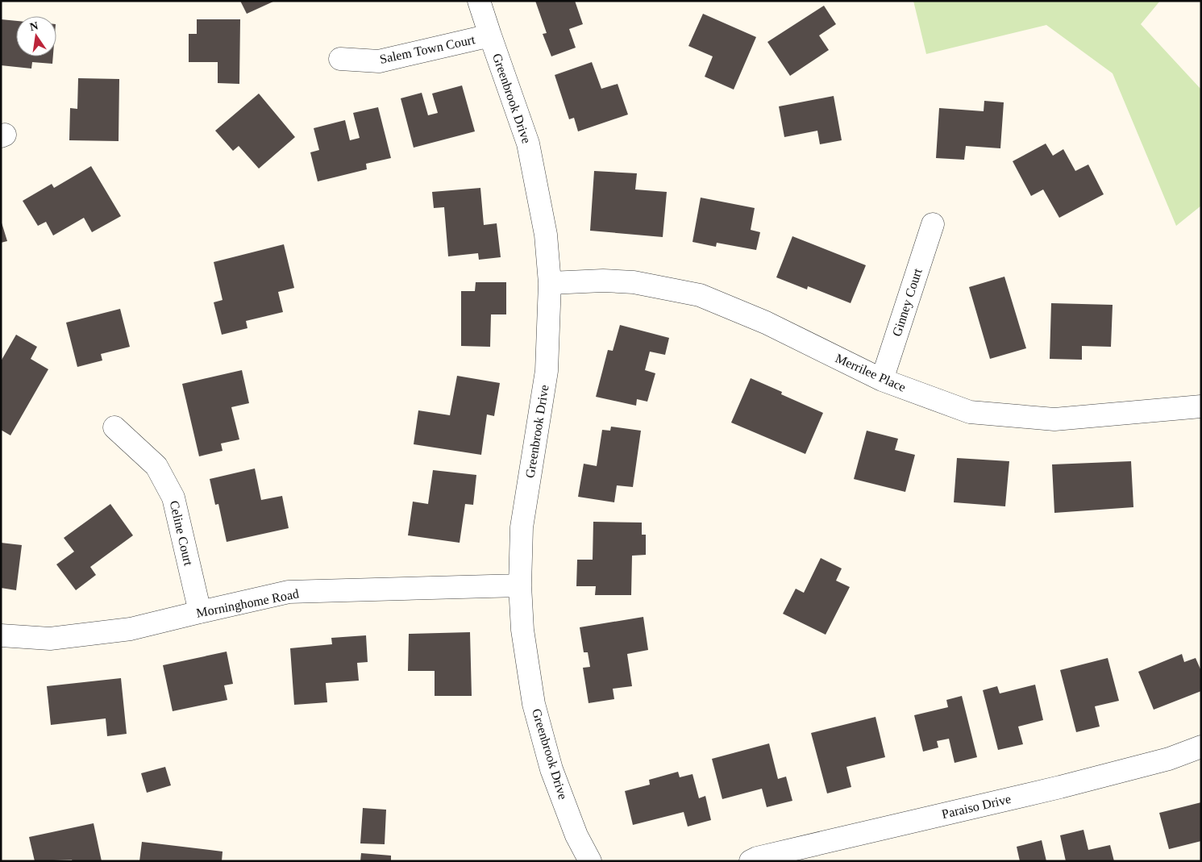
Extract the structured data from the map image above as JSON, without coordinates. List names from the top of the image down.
{
  "streets": {
    "street": [
      "Salem Town Court",
      "Greenbrook Drive",
      "Ginney Court",
      "Merrilee Place",
      "Celine Court",
      "Morninghome Road",
      "Paraiso Drive"
    ]
  },
  "crossings": [
    ["Salem Town Court", "Greenbrook Drive"],
    ["Greenbrook Drive", "Merrilee Place"],
    ["Greenbrook Drive", "Morninghome Road"],
    ["Ginney Court", "Merrilee Place"],
    ["Celine Court", "Morninghome Road"]
  ],
  "north": "top"
}
